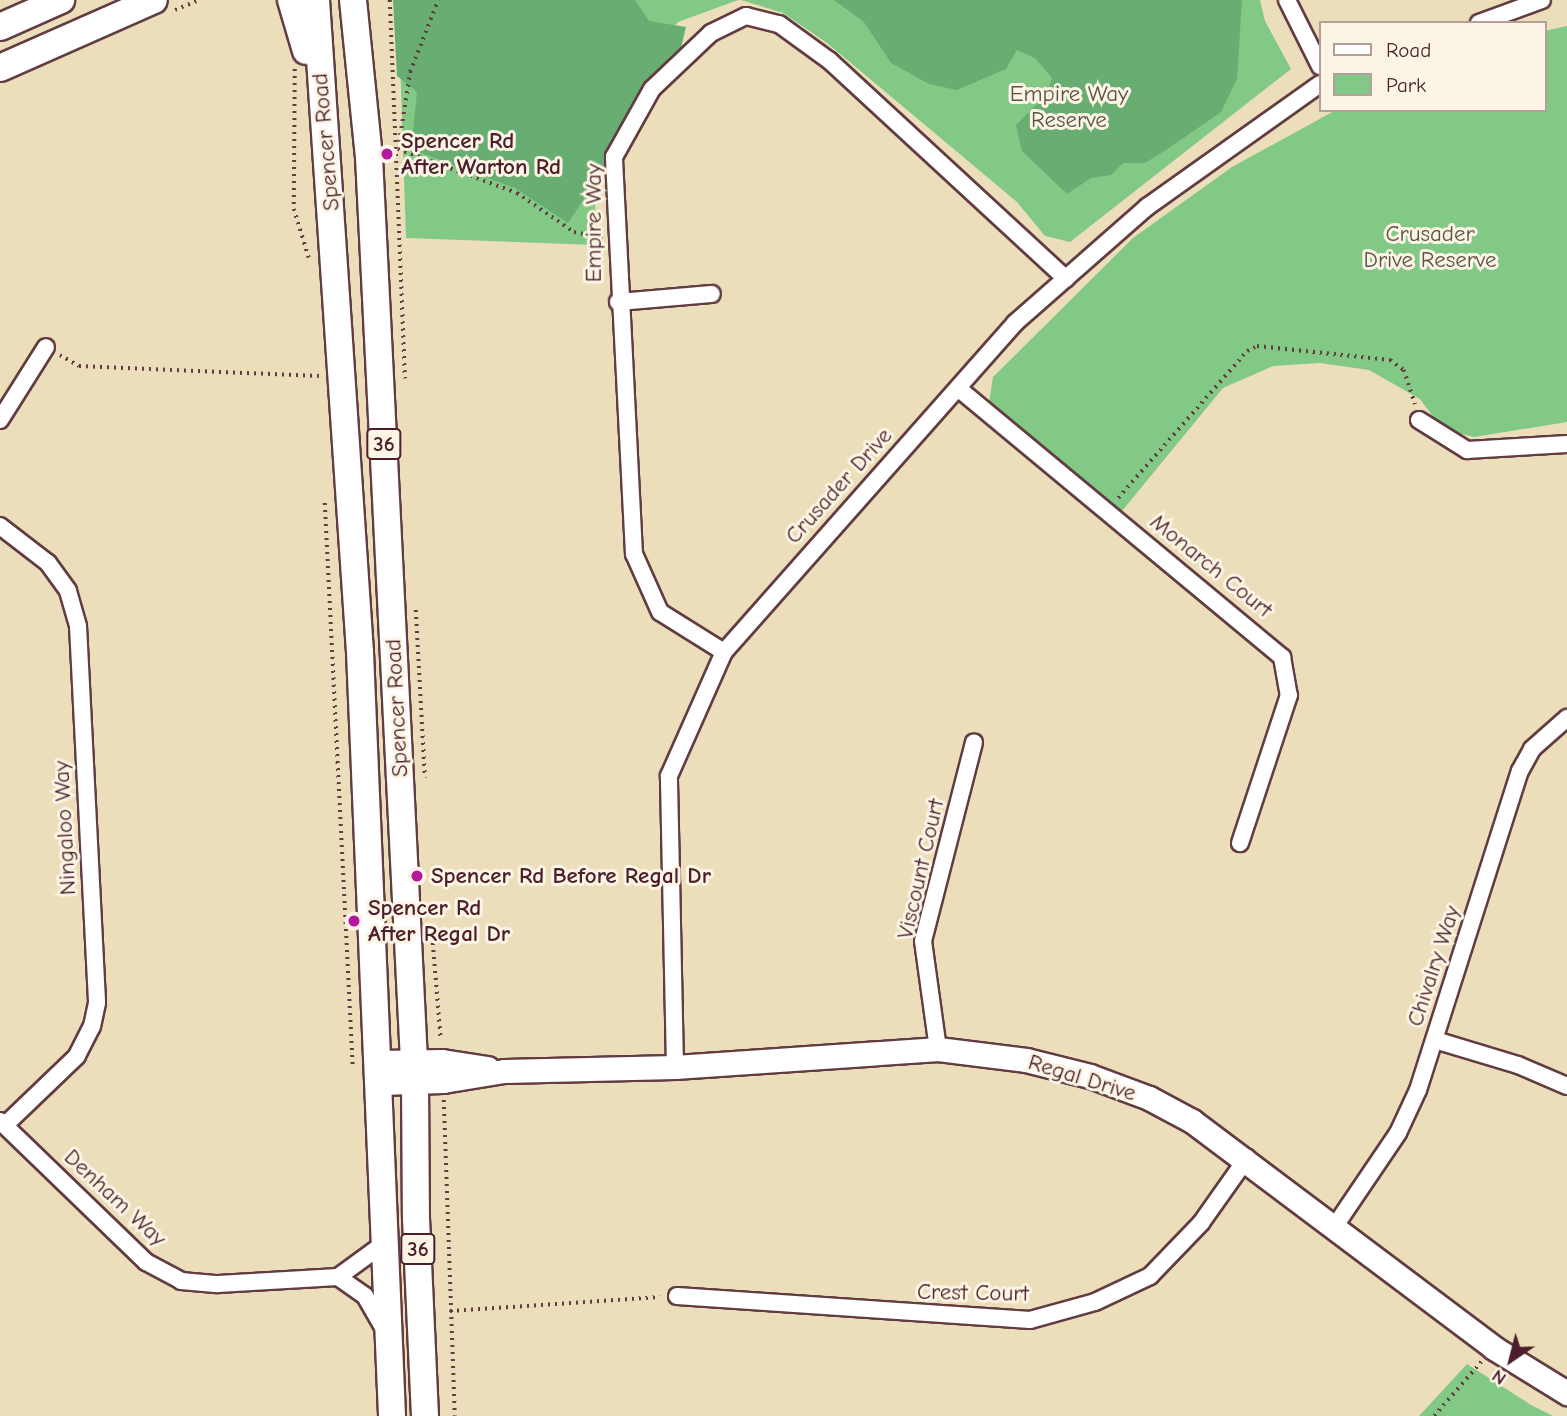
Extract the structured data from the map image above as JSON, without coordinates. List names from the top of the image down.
{
  "streets": {
    "main road": ["Spencer Road", "36"],
    "street": [
      "Empire Way",
      "Crusader Drive",
      "Monarch Court",
      "Ningaloo Way",
      "Viscount Court",
      "Chivalry Way",
      "Regal Drive",
      "Denham Way",
      "Crest Court"
    ]
  },
  "crossings": [
    ["Spencer Road", "Regal Drive"],
    ["Empire Way", "Crusader Drive"],
    ["Crusader Drive", "Monarch Court"],
    ["Crusader Drive", "Regal Drive"],
    ["Ningaloo Way", "Denham Way"],
    ["Viscount Court", "Regal Drive"],
    ["Chivalry Way", "Regal Drive"],
    ["Regal Drive", "Crest Court"]
  ],
  "parks": ["Empire Way Reserve", "Crusader Drive Reserve"],
  "places": ["Spencer Rd After Warton Rd", "Spencer Rd Before Regal Dr", "Spencer Rd After Regal Dr"],
  "legend": ["Road", "Park"],
  "north": "bottom left"
}
